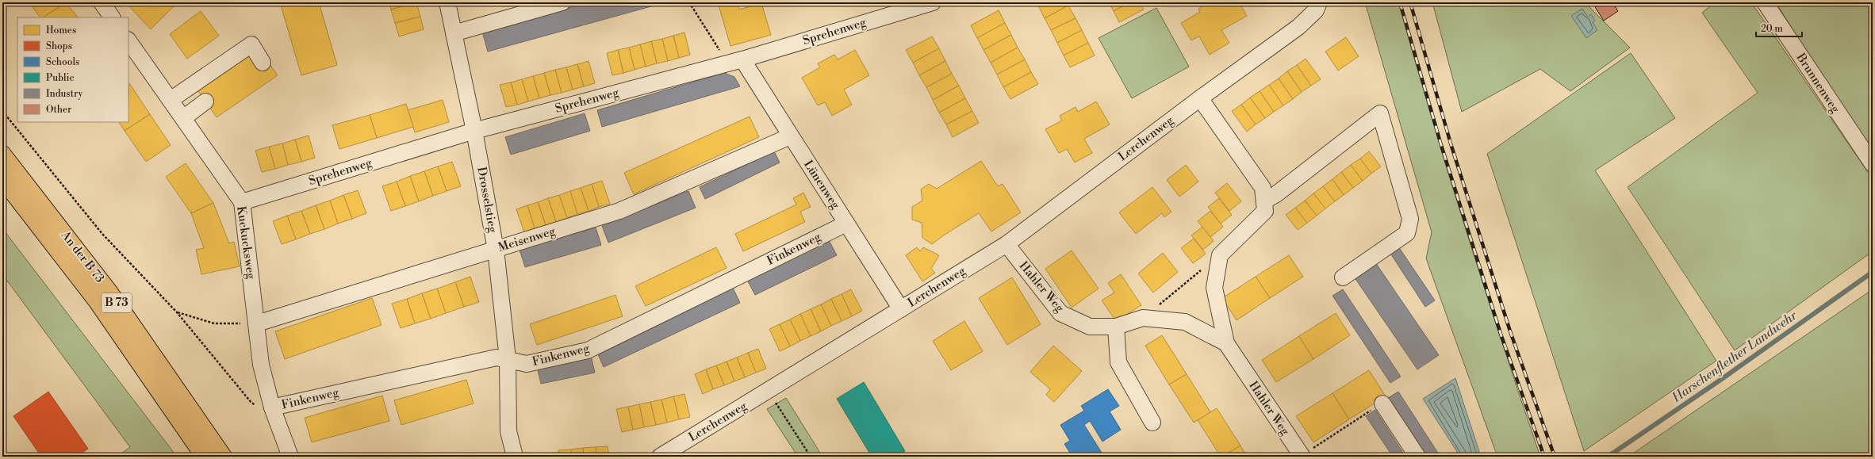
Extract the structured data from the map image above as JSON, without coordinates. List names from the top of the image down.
{
  "streets": {
    "main road": ["An der B 73", "B 73"],
    "street": [
      "Sprehenweg",
      "Brunnenweg",
      "Lerchenweg",
      "Lünenweg",
      "Drosselstieg",
      "Meisenweg",
      "Kuckucksweg",
      "Finkenweg",
      "Hahler Weg"
    ]
  },
  "crossings": [
    ["Sprehenweg", "Lünenweg"],
    ["Sprehenweg", "Drosselstieg"],
    ["Sprehenweg", "Kuckucksweg"],
    ["Lerchenweg", "Lünenweg"],
    ["Lerchenweg", "Hahler Weg"],
    ["Lünenweg", "Meisenweg"],
    ["Lünenweg", "Finkenweg"],
    ["Drosselstieg", "Meisenweg"],
    ["Drosselstieg", "Finkenweg"],
    ["Meisenweg", "Kuckucksweg"],
    ["Kuckucksweg", "Finkenweg"]
  ],
  "water": ["Harschenflether Landwehr"],
  "legend": [
    "Homes",
    "Shops",
    "Schools",
    "Public",
    "Industry",
    "Other"
  ],
  "scale_bar": "20 m"
}
